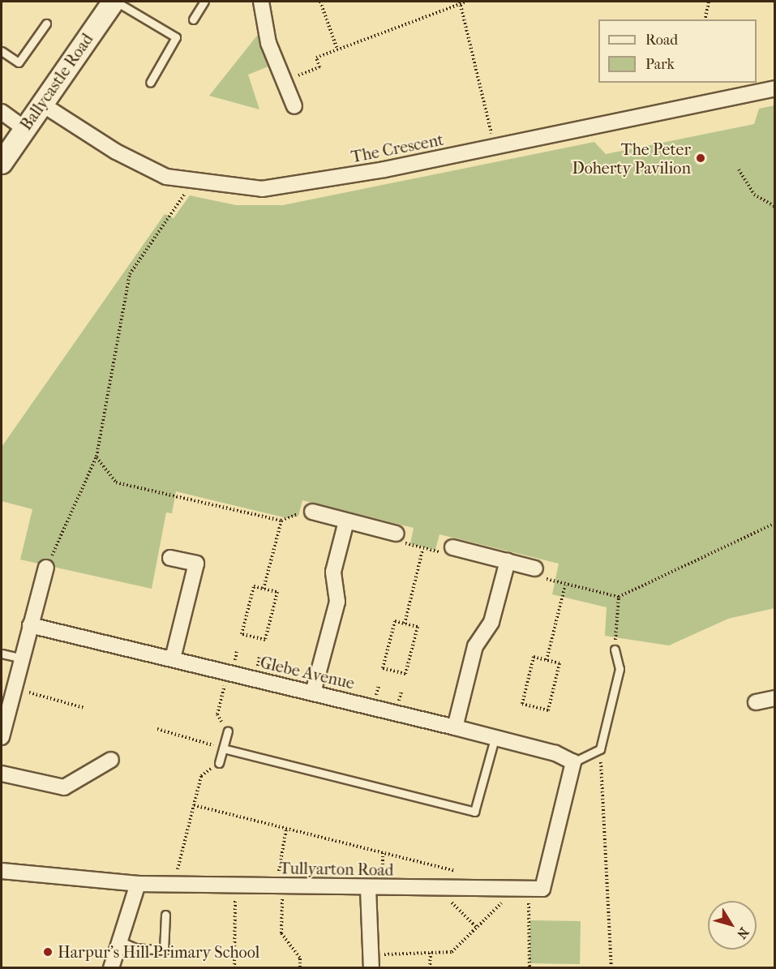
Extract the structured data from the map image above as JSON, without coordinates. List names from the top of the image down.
{
  "streets": {
    "main road": ["Ballycastle Road"],
    "street": ["The Crescent", "Glebe Avenue", "Tullyarton Road"]
  },
  "crossings": [
    ["Ballycastle Road", "The Crescent"],
    ["Glebe Avenue", "Tullyarton Road"]
  ],
  "places": ["The Peter Doherty Pavilion", "Harpur's Hill Primary School"],
  "legend": ["Road", "Park"],
  "north": "bottom right"
}
